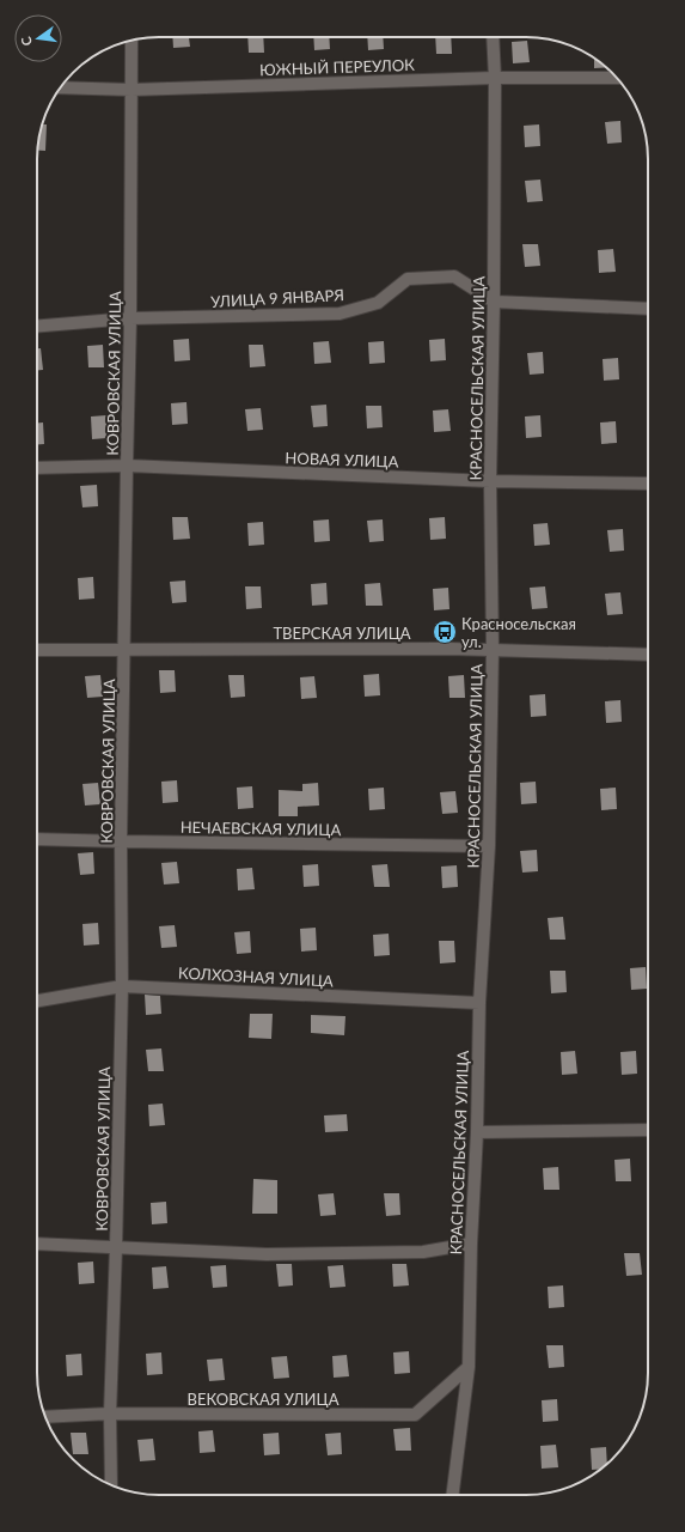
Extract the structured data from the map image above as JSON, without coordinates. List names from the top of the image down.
{
  "streets": {
    "street": [
      "ЮЖНЫЙ ПЕРЕУЛОК",
      "УЛИЦА 9 ЯНВАРЯ",
      "КОВРОВСКАЯ УЛИЦА",
      "КРАСНОСЕЛЬСКАЯ УЛИЦА",
      "НОВАЯ УЛИЦА",
      "ТВЕРСКАЯ УЛИЦА",
      "НЕЧАЕВСКАЯ УЛИЦА",
      "КОЛХОЗНАЯ УЛИЦА",
      "ВЕКОВСКАЯ УЛИЦА"
    ]
  },
  "crossings": [
    ["ЮЖНЫЙ ПЕРЕУЛОК", "КОВРОВСКАЯ УЛИЦА"],
    ["ЮЖНЫЙ ПЕРЕУЛОК", "КРАСНОСЕЛЬСКАЯ УЛИЦА"],
    ["УЛИЦА 9 ЯНВАРЯ", "КОВРОВСКАЯ УЛИЦА"],
    ["УЛИЦА 9 ЯНВАРЯ", "КРАСНОСЕЛЬСКАЯ УЛИЦА"],
    ["КОВРОВСКАЯ УЛИЦА", "НОВАЯ УЛИЦА"],
    ["КОВРОВСКАЯ УЛИЦА", "ТВЕРСКАЯ УЛИЦА"],
    ["КОВРОВСКАЯ УЛИЦА", "НЕЧАЕВСКАЯ УЛИЦА"],
    ["КОВРОВСКАЯ УЛИЦА", "КОЛХОЗНАЯ УЛИЦА"],
    ["КОВРОВСКАЯ УЛИЦА", "ВЕКОВСКАЯ УЛИЦА"],
    ["КРАСНОСЕЛЬСКАЯ УЛИЦА", "НОВАЯ УЛИЦА"],
    ["КРАСНОСЕЛЬСКАЯ УЛИЦА", "ТВЕРСКАЯ УЛИЦА"],
    ["КРАСНОСЕЛЬСКАЯ УЛИЦА", "НЕЧАЕВСКАЯ УЛИЦА"],
    ["КРАСНОСЕЛЬСКАЯ УЛИЦА", "КОЛХОЗНАЯ УЛИЦА"],
    ["КРАСНОСЕЛЬСКАЯ УЛИЦА", "ВЕКОВСКАЯ УЛИЦА"]
  ],
  "places": {
    "bus stop": ["Красносельская ул."]
  },
  "north": "left"
}
